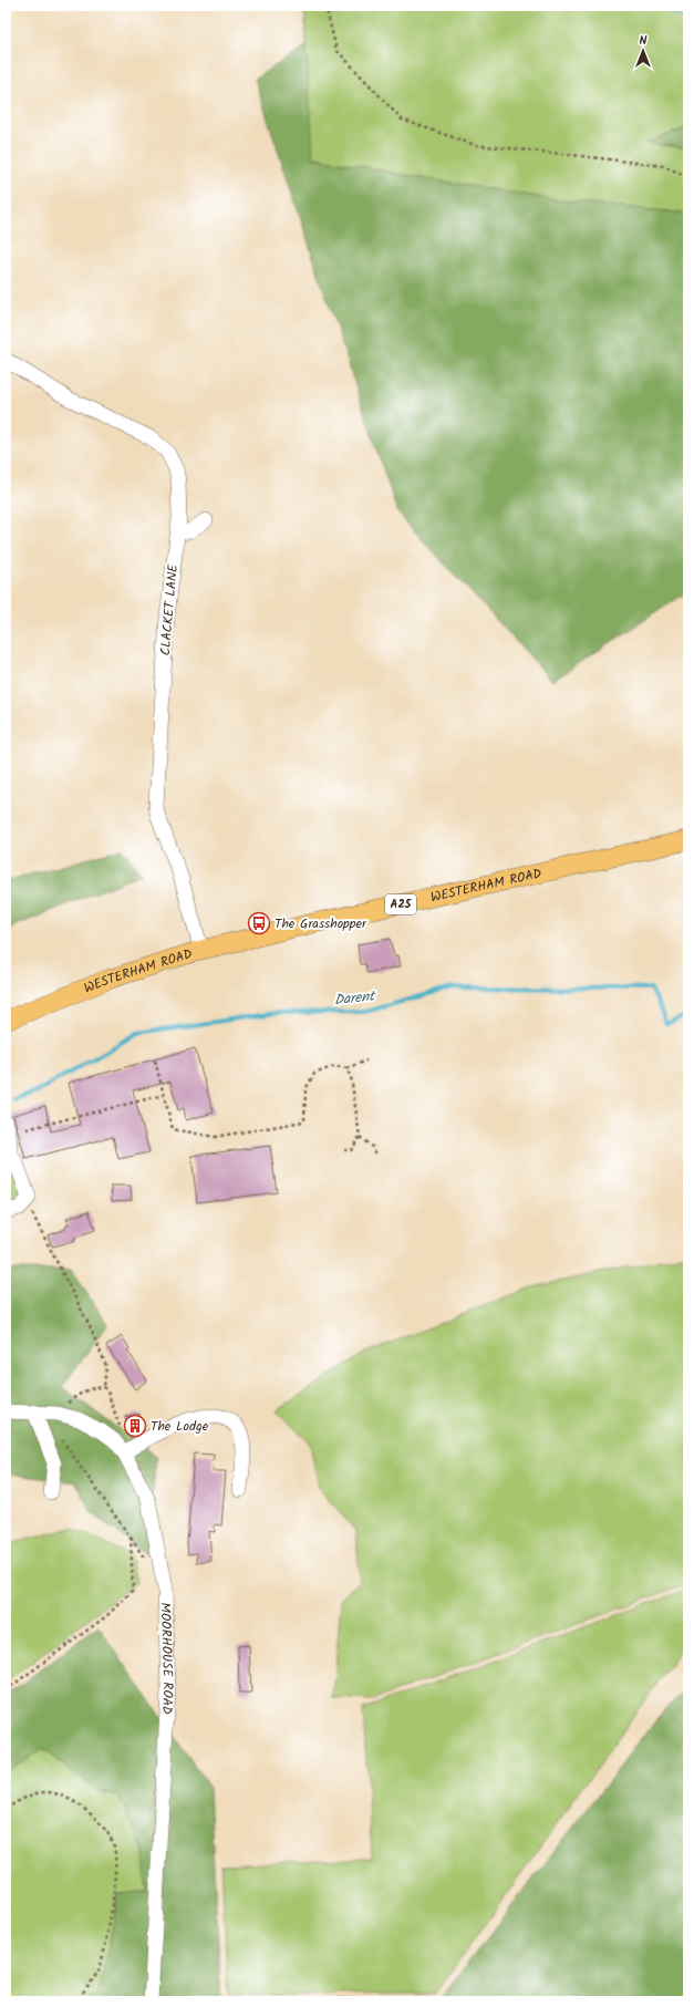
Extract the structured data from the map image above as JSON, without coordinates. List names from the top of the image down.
{
  "streets": {
    "main road": ["WESTERHAM ROAD", "A25"],
    "street": ["CLACKET LANE", "MOORHOUSE ROAD"]
  },
  "crossings": [
    ["CLACKET LANE", "WESTERHAM ROAD"]
  ],
  "water": ["Darent"],
  "places": {
    "bus stop": ["The Grasshopper"],
    "building": ["The Lodge"]
  },
  "north": "top"
}
